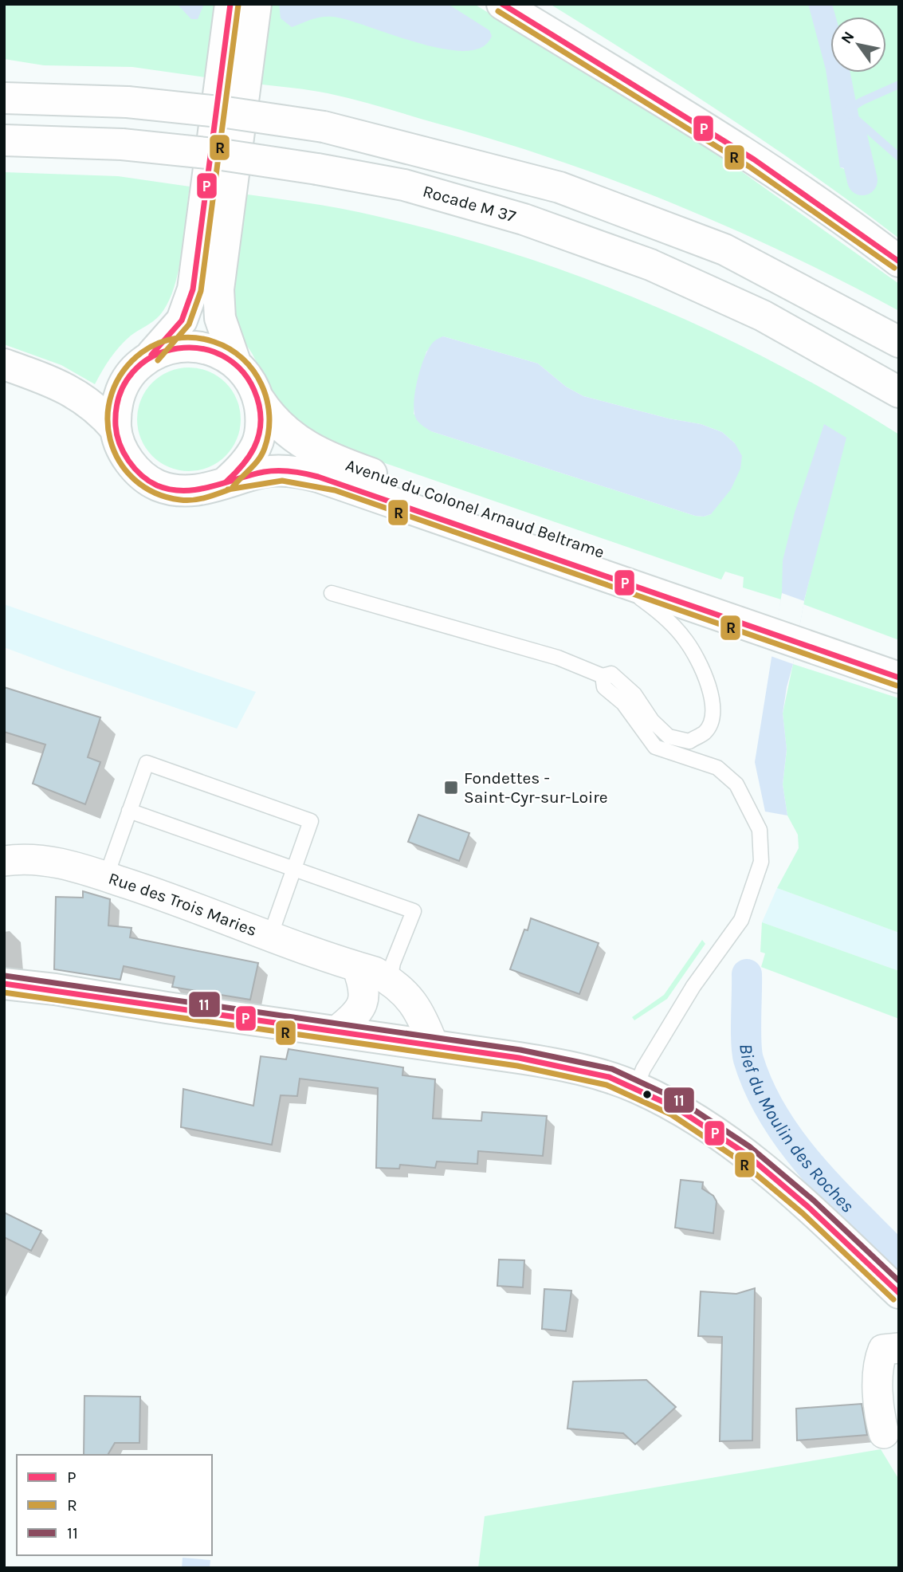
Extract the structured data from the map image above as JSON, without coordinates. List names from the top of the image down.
{
  "streets": {
    "main road": ["Rocade M 37", "Avenue du Colonel Arnaud Beltrame"],
    "street": ["Rue des Trois Maries"]
  },
  "water": ["Bief du Moulin des Roches"],
  "places": {
    "transit": ["Fondettes - Saint-Cyr-sur-Loire"]
  },
  "lines": ["transit line P", "transit line R", "transit line 11"],
  "legend": ["P", "R", "11"],
  "north": "top left"
}
